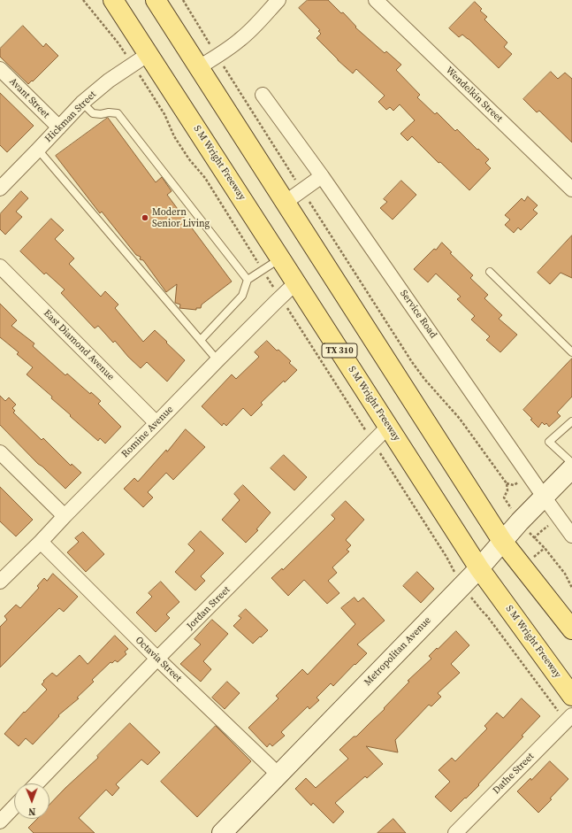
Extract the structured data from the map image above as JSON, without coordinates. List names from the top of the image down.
{
  "streets": {
    "main road": ["S M Wright Freeway", "TX 310"],
    "street": [
      "Wendelkin Street",
      "Avant Street",
      "Hickman Street",
      "Service Road",
      "East Diamond Avenue",
      "Romine Avenue",
      "Jordan Street",
      "Metropolitan Avenue",
      "Octavia Street",
      "Dathe Street"
    ]
  },
  "crossings": [
    ["Avant Street", "Hickman Street"],
    ["Hickman Street", "S M Wright Freeway"],
    ["S M Wright Freeway", "Romine Avenue"],
    ["S M Wright Freeway", "Jordan Street"],
    ["S M Wright Freeway", "Metropolitan Avenue"],
    ["Service Road", "Metropolitan Avenue"],
    ["East Diamond Avenue", "Romine Avenue"],
    ["Romine Avenue", "Octavia Street"],
    ["Jordan Street", "Octavia Street"],
    ["Metropolitan Avenue", "Octavia Street"]
  ],
  "places": ["Modern Senior Living"],
  "north": "bottom"
}
